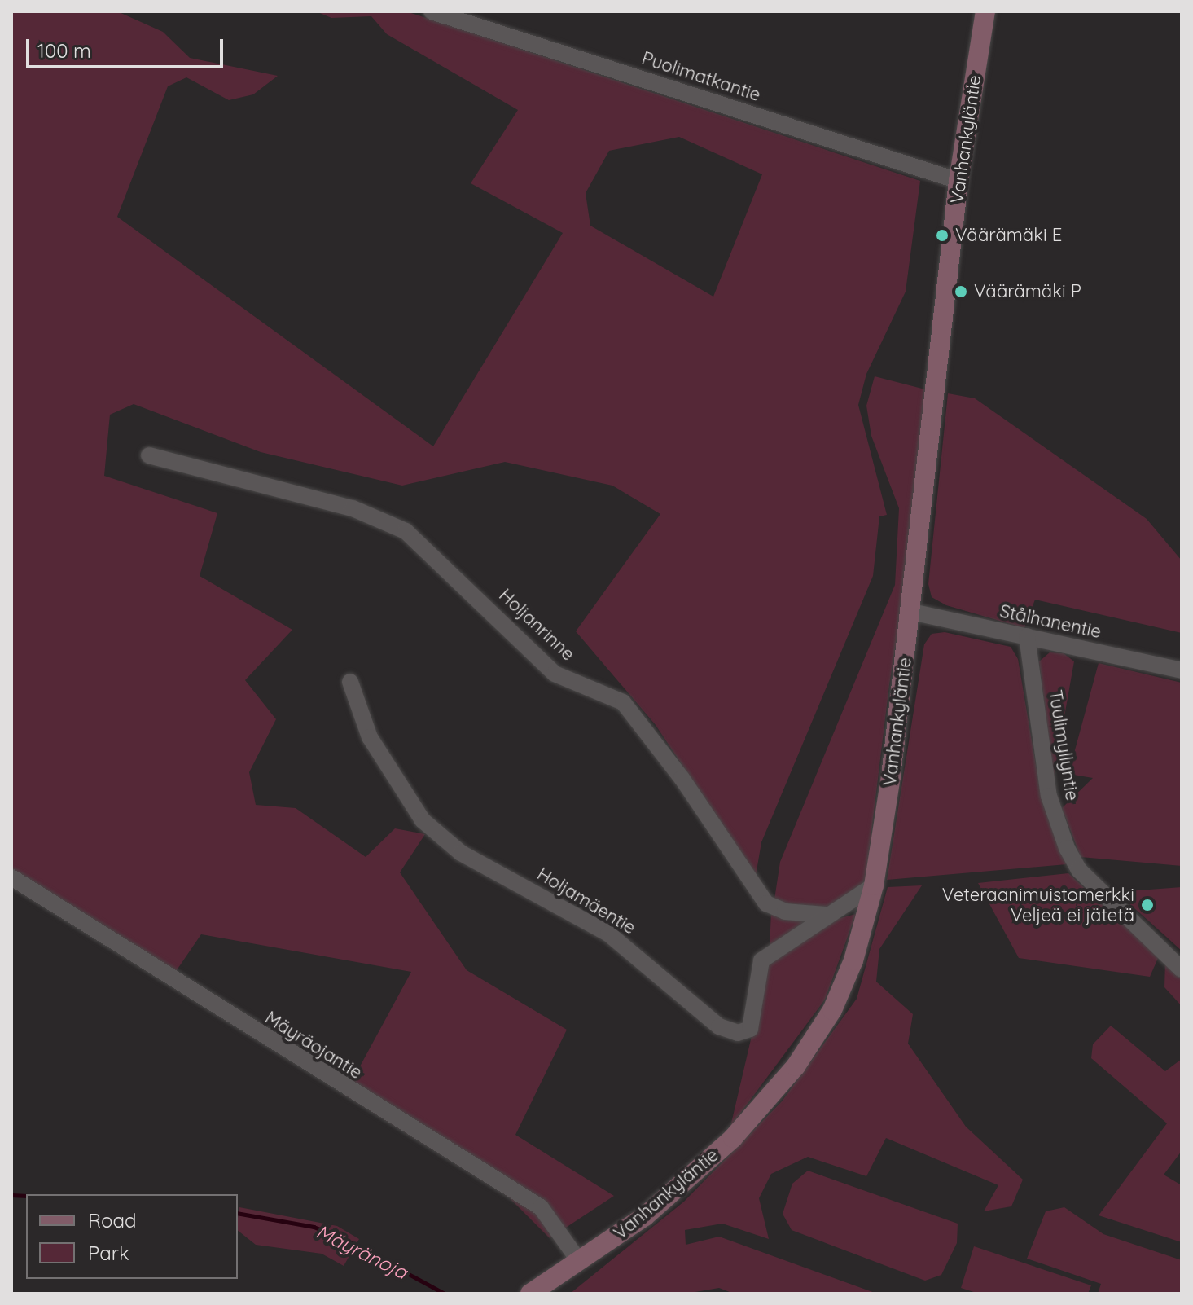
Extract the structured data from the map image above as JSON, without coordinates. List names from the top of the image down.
{
  "streets": {
    "street": [
      "Puolimatkantie",
      "Vanhankyläntie",
      "Stålhanentie",
      "Holjanrinne",
      "Tuulimyllyntie",
      "Holjamäentie",
      "Mäyräojantie"
    ]
  },
  "crossings": [
    ["Puolimatkantie", "Vanhankyläntie"],
    ["Vanhankyläntie", "Stålhanentie"],
    ["Vanhankyläntie", "Holjamäentie"],
    ["Vanhankyläntie", "Mäyräojantie"],
    ["Stålhanentie", "Tuulimyllyntie"],
    ["Holjanrinne", "Holjamäentie"]
  ],
  "water": ["Mäyränoja"],
  "places": ["Väärämäki E", "Väärämäki P", "Veteraanimuistomerkki Veljeä ei jätetä"],
  "legend": ["Road", "Park"],
  "scale_bar": "100 m"
}
